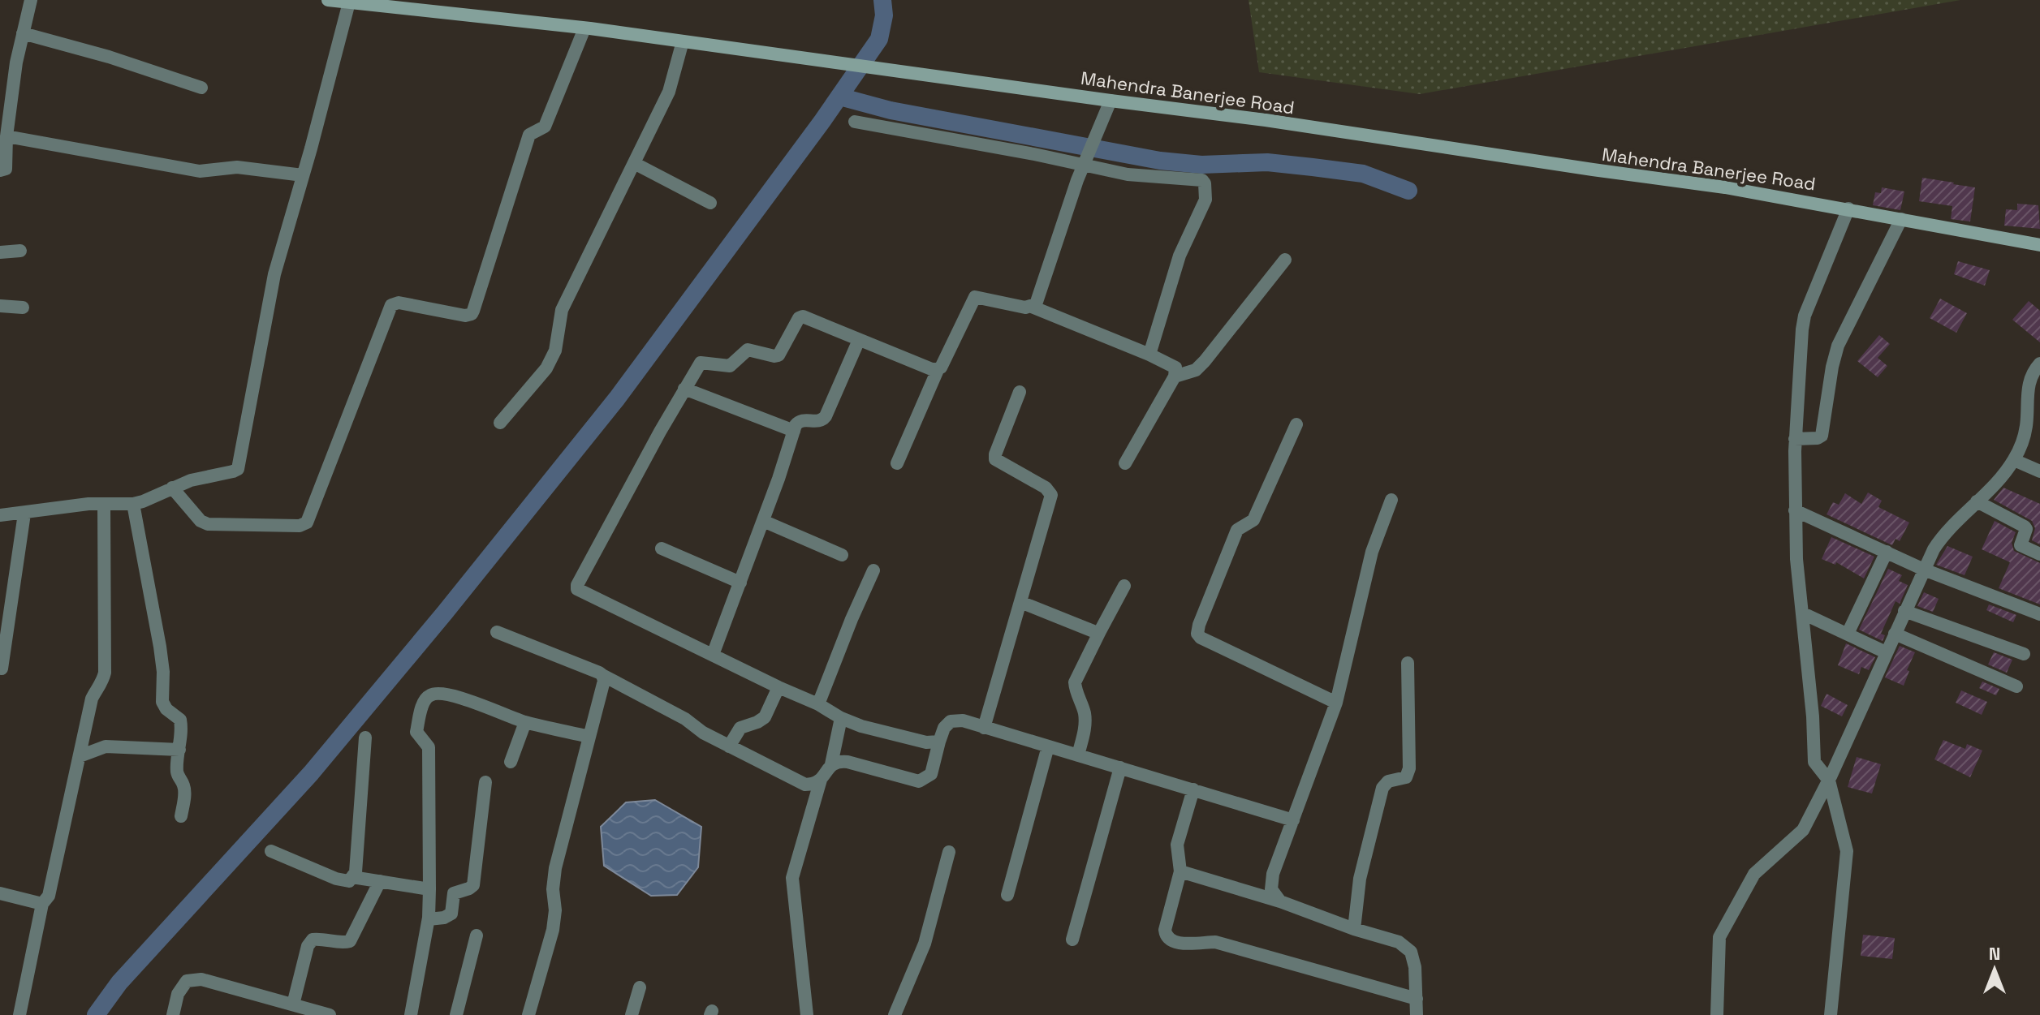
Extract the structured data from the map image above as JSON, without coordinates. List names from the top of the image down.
{
  "streets": {
    "street": ["Mahendra Banerjee Road"]
  },
  "north": "top"
}
